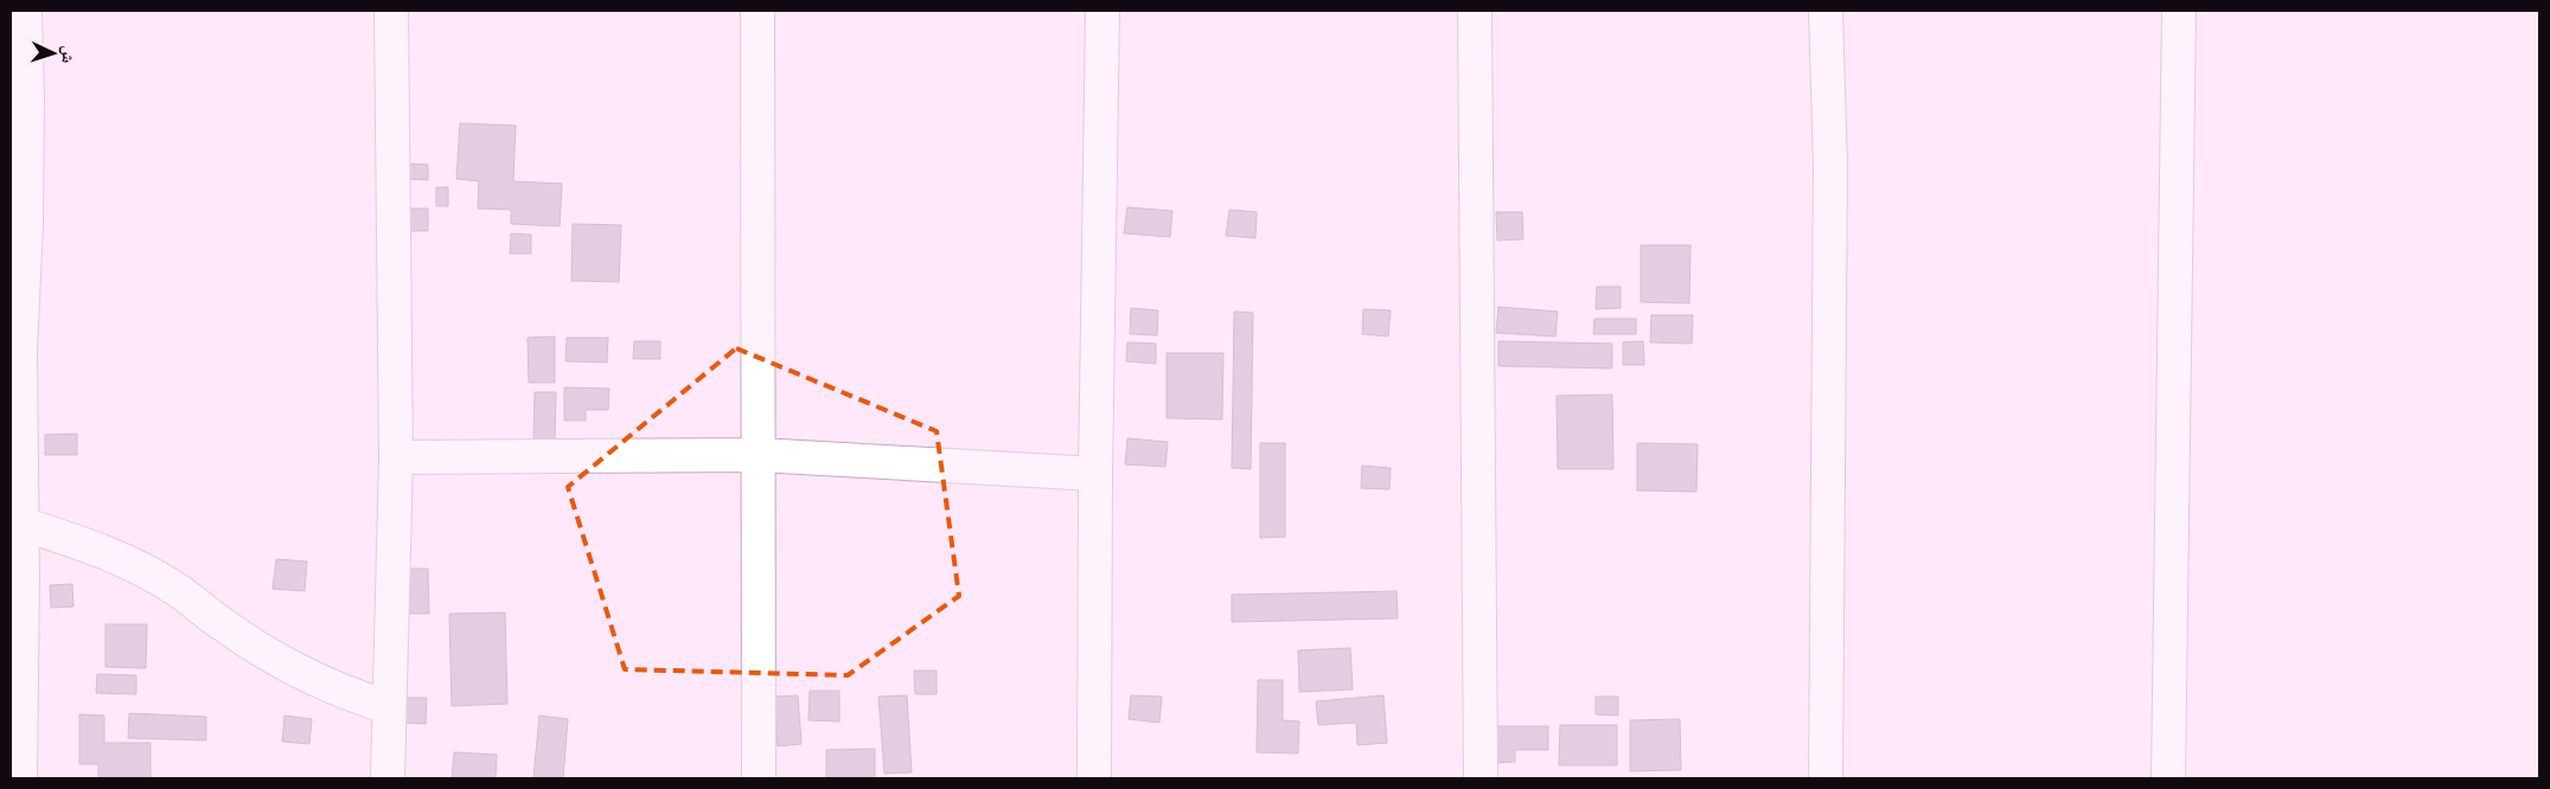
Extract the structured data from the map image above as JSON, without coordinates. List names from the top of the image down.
{
  "north": "right"
}
